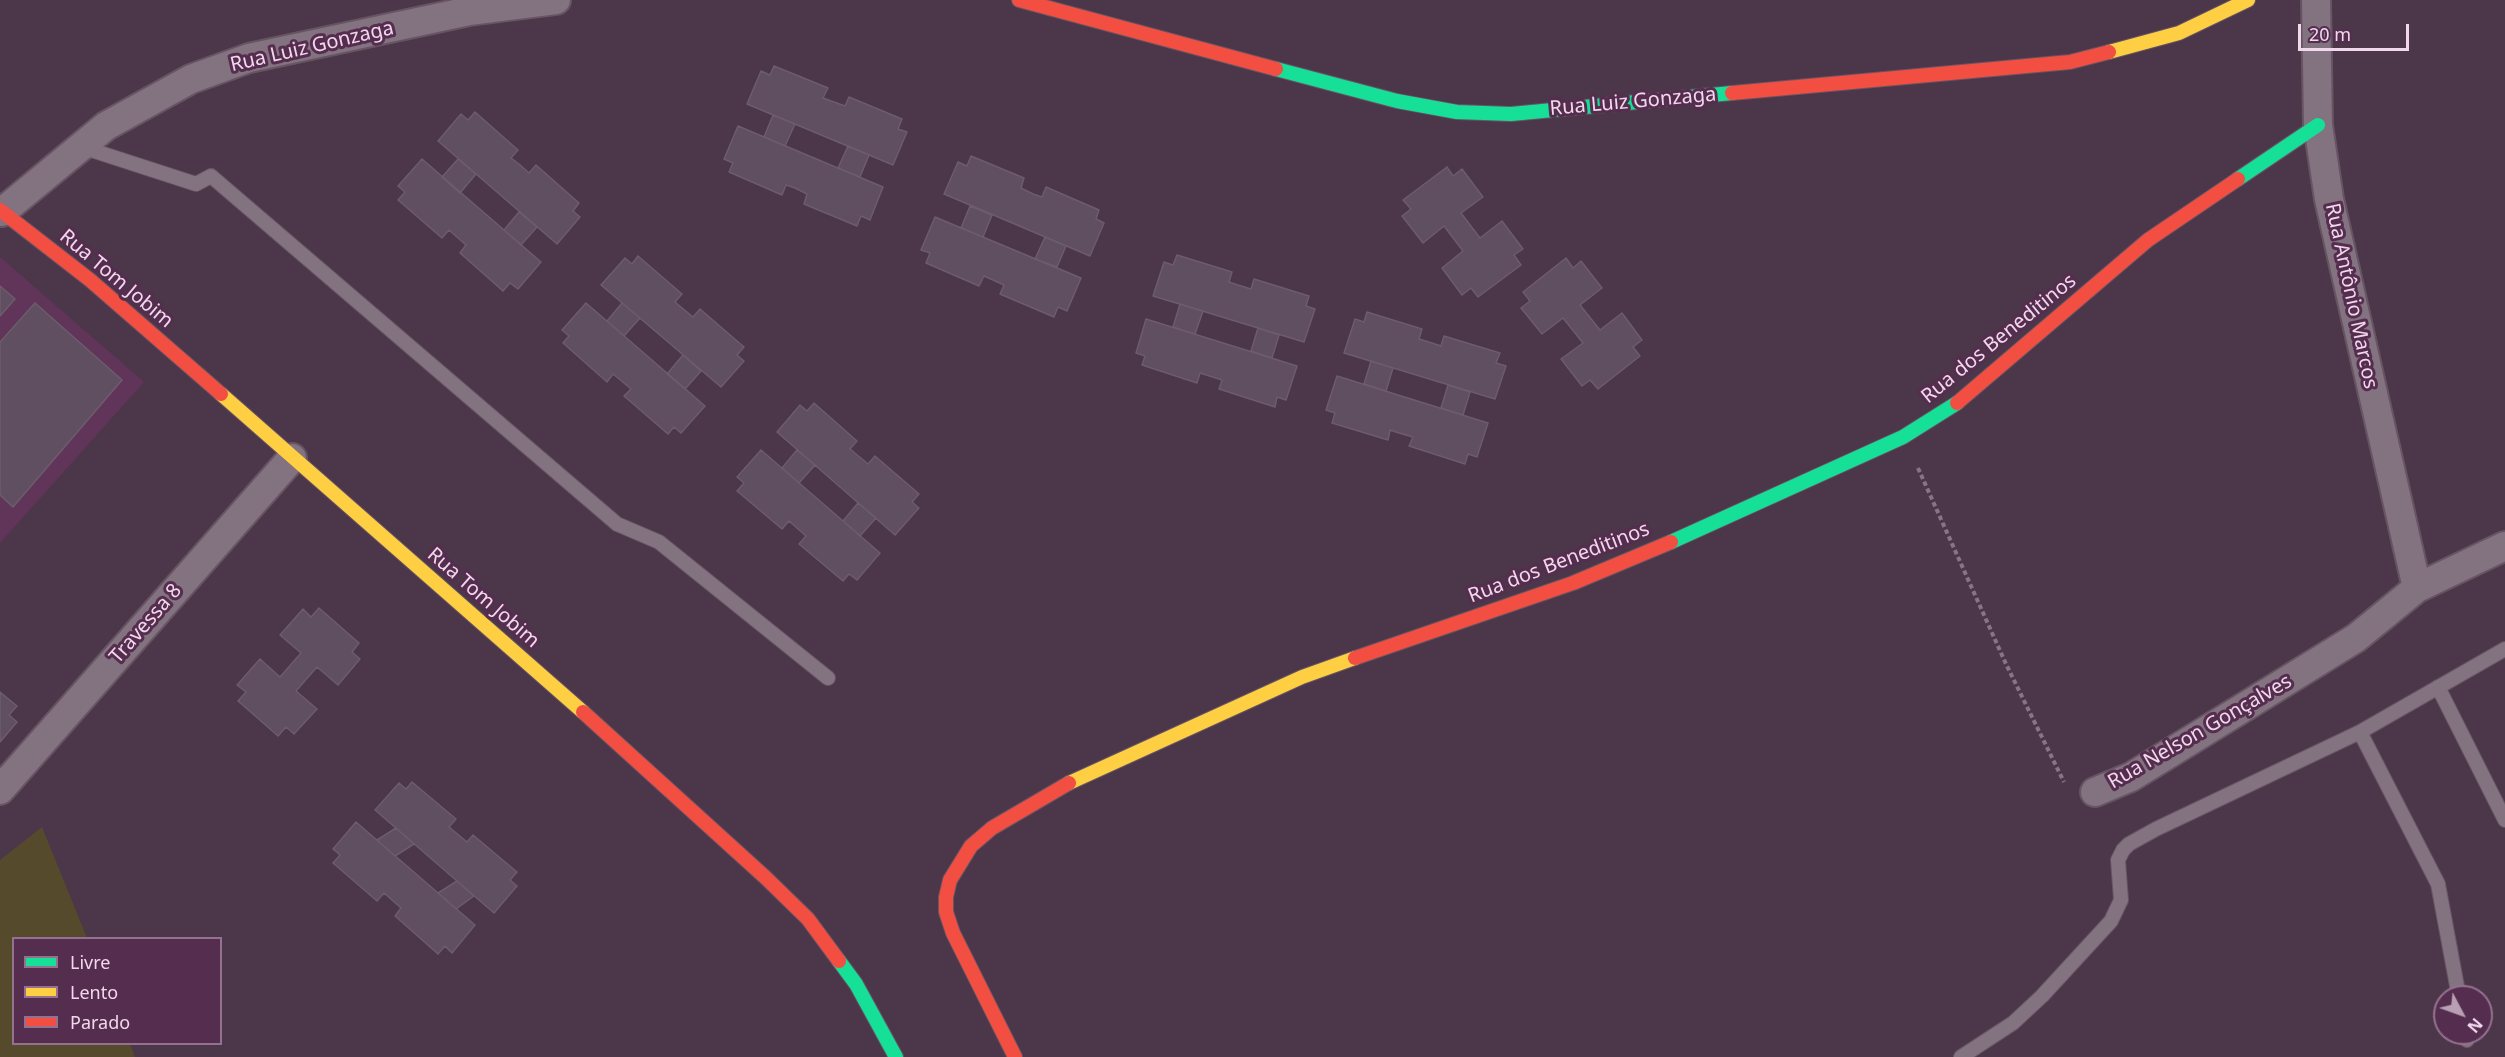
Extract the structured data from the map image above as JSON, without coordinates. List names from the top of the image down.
{
  "streets": {
    "street": [
      "Rua Luiz Gonzaga",
      "Rua Tom Jobim",
      "Rua Antônio Marcos",
      "Rua dos Beneditinos",
      "Travessa 8",
      "Rua Nelson Gonçalves"
    ]
  },
  "crossings": [
    ["Rua Luiz Gonzaga", "Rua Tom Jobim"],
    ["Rua Tom Jobim", "Travessa 8"],
    ["Rua Antônio Marcos", "Rua dos Beneditinos"],
    ["Rua Antônio Marcos", "Rua Nelson Gonçalves"],
    ["Rua dos Beneditinos", "Rua Nelson Gonçalves"]
  ],
  "legend": ["Livre", "Lento", "Parado"],
  "scale_bar": "20 m",
  "north": "bottom right"
}
